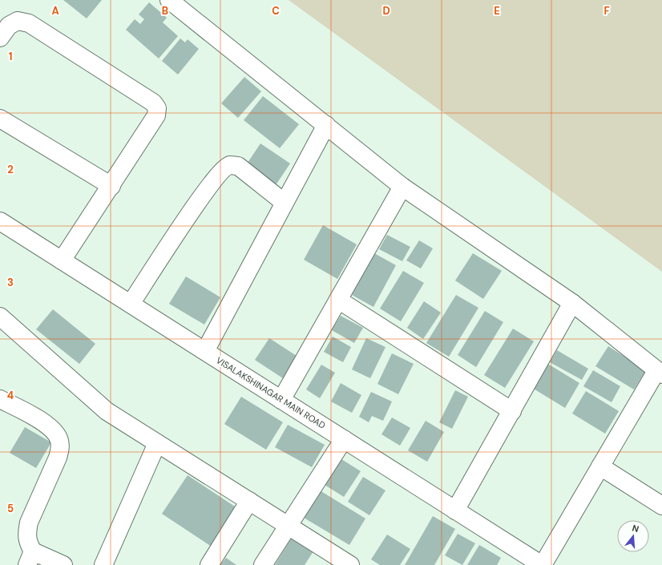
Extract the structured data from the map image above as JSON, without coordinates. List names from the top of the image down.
{
  "streets": {
    "street": ["VISALAKSHINAGAR MAIN ROAD"]
  },
  "north": "top",
  "grid": {
    "columns": [
      "A",
      "B",
      "C",
      "D",
      "E",
      "F"
    ],
    "rows": [
      "1",
      "2",
      "3",
      "4",
      "5"
    ]
  }
}
